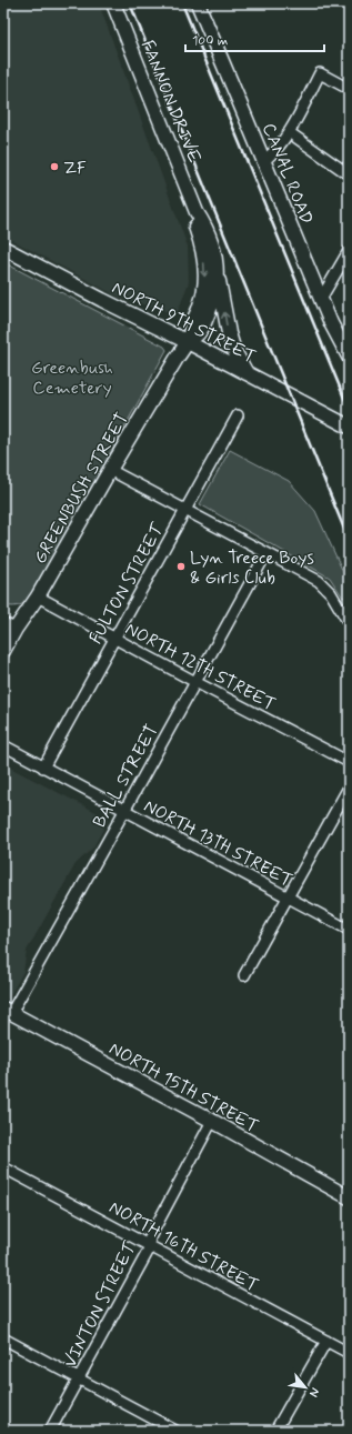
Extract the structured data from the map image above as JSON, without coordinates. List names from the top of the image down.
{
  "streets": {
    "main road": [
      "FANNON DRIVE",
      "CANAL ROAD",
      "NORTH 9TH STREET",
      "GREENBUSH STREET",
      "NORTH 15TH STREET"
    ],
    "street": [
      "FULTON STREET",
      "NORTH 12TH STREET",
      "BALL STREET",
      "NORTH 13TH STREET",
      "NORTH 16TH STREET",
      "VINTON STREET"
    ]
  },
  "crossings": [
    ["FANNON DRIVE", "NORTH 9TH STREET"],
    ["FANNON DRIVE", "GREENBUSH STREET"],
    ["NORTH 9TH STREET", "GREENBUSH STREET"],
    ["GREENBUSH STREET", "NORTH 12TH STREET"],
    ["FULTON STREET", "NORTH 12TH STREET"],
    ["FULTON STREET", "NORTH 13TH STREET"],
    ["NORTH 12TH STREET", "BALL STREET"],
    ["BALL STREET", "NORTH 13TH STREET"],
    ["BALL STREET", "NORTH 15TH STREET"],
    ["NORTH 15TH STREET", "VINTON STREET"],
    ["NORTH 16TH STREET", "VINTON STREET"]
  ],
  "parks": ["Greenbush Cemetery"],
  "places": ["ZF", "Lyn Treece Boys & Girls Club"],
  "scale_bar": "100 m",
  "north": "bottom right"
}
